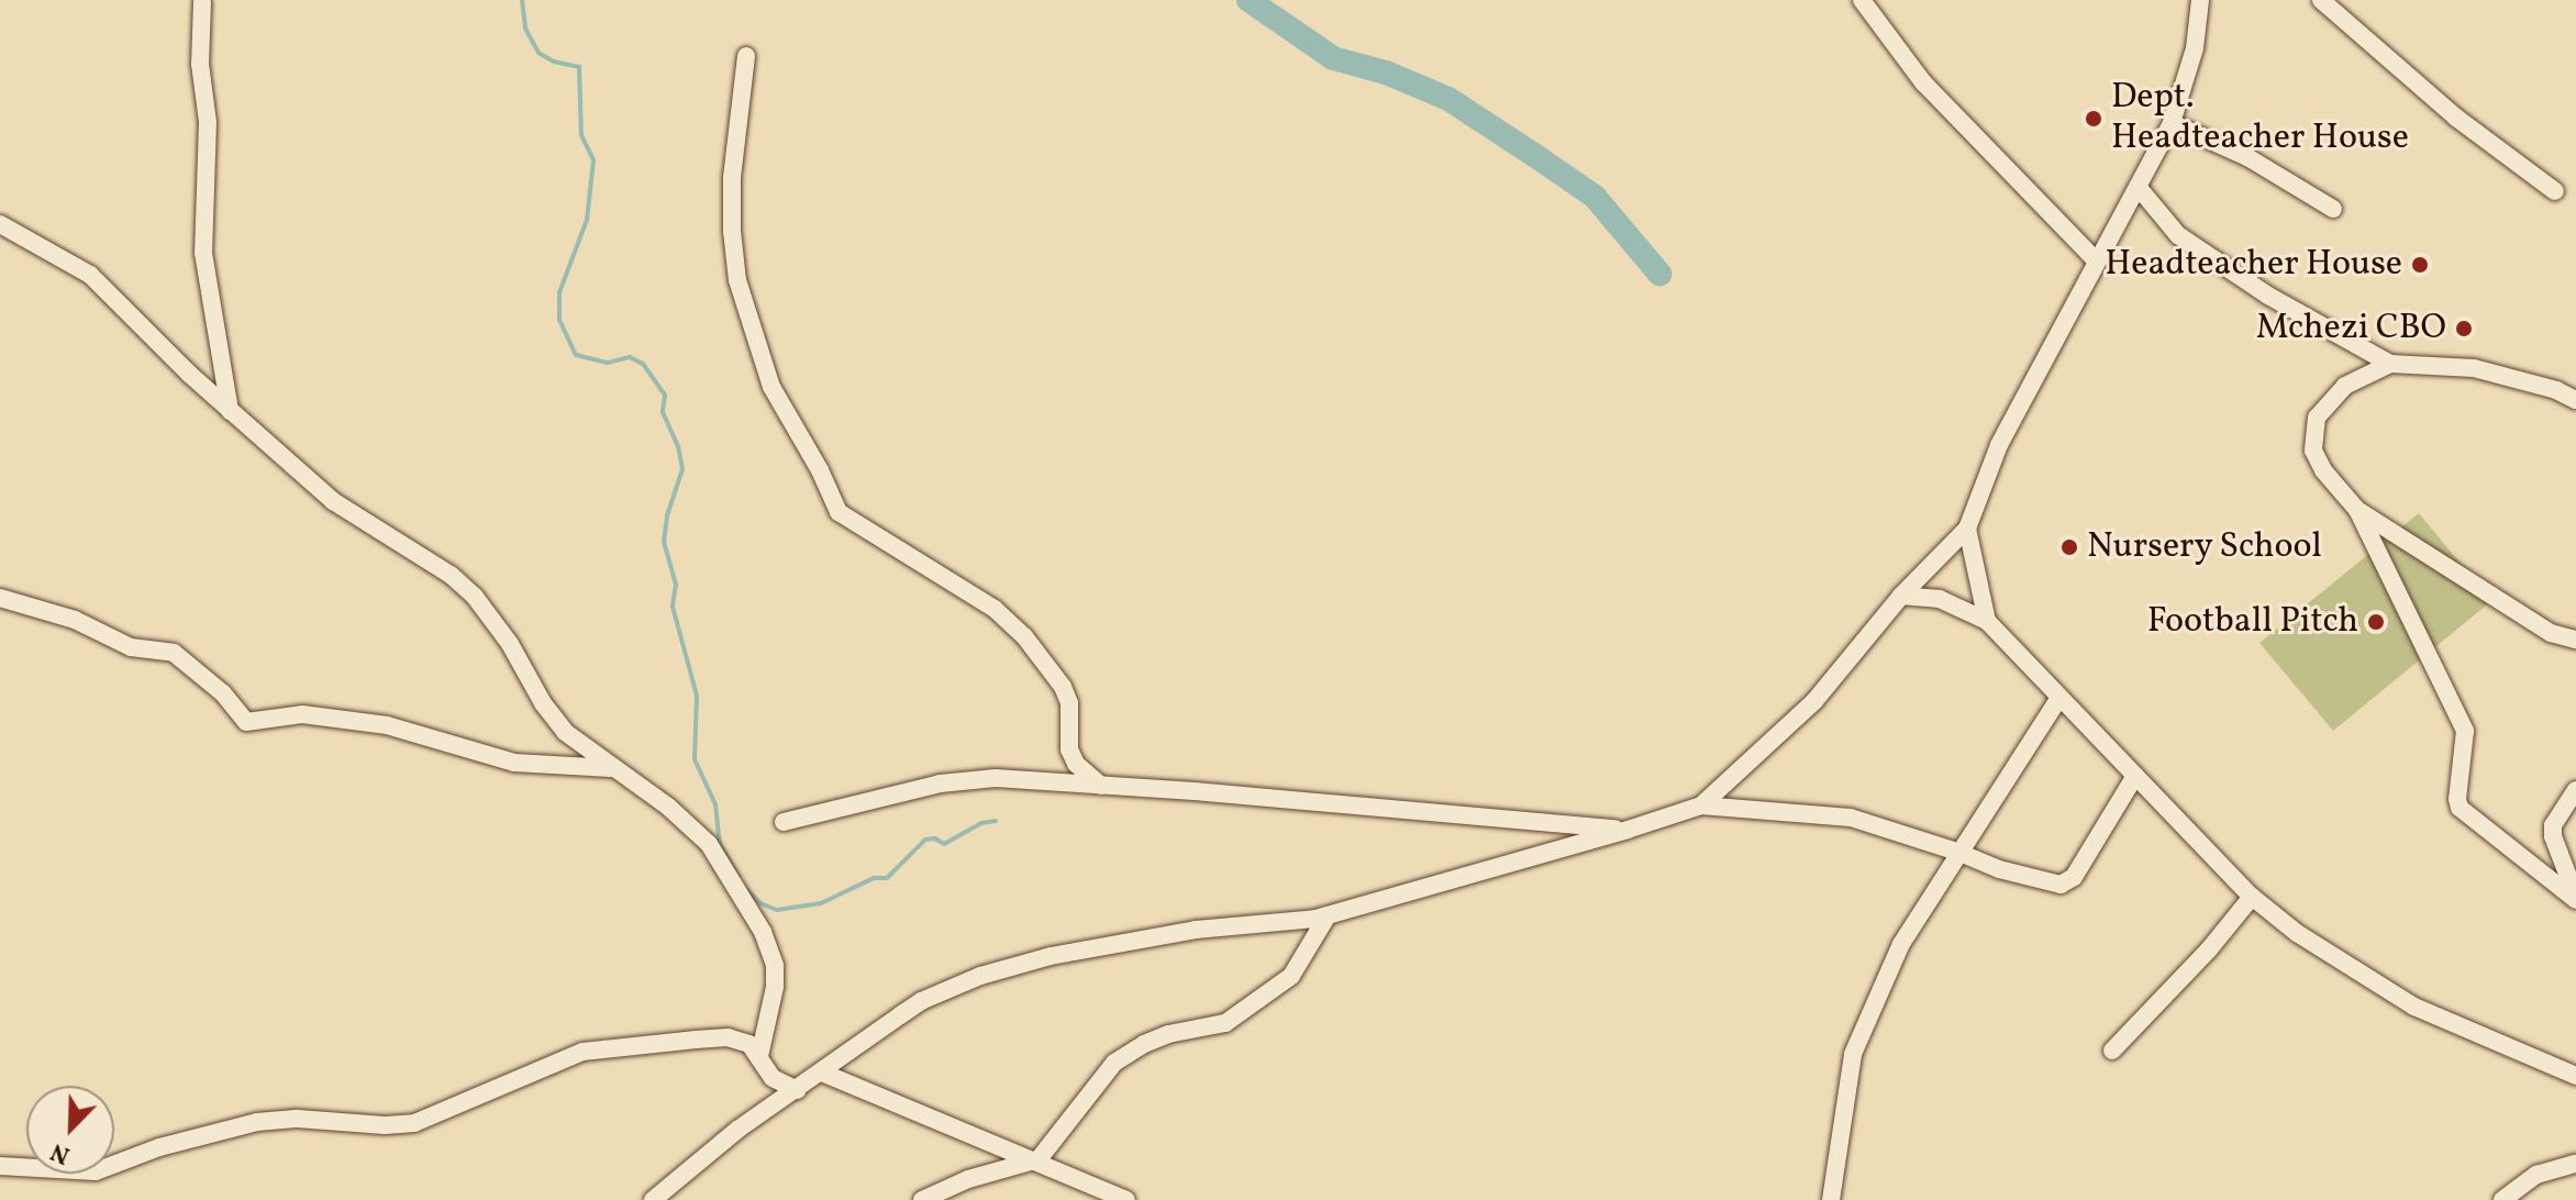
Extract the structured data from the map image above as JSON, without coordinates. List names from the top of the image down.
{
  "places": [
    "Dept. Headteacher House",
    "Headteacher House",
    "Mchezi CBO",
    "Nursery School",
    "Football Pitch"
  ],
  "north": "bottom left"
}
